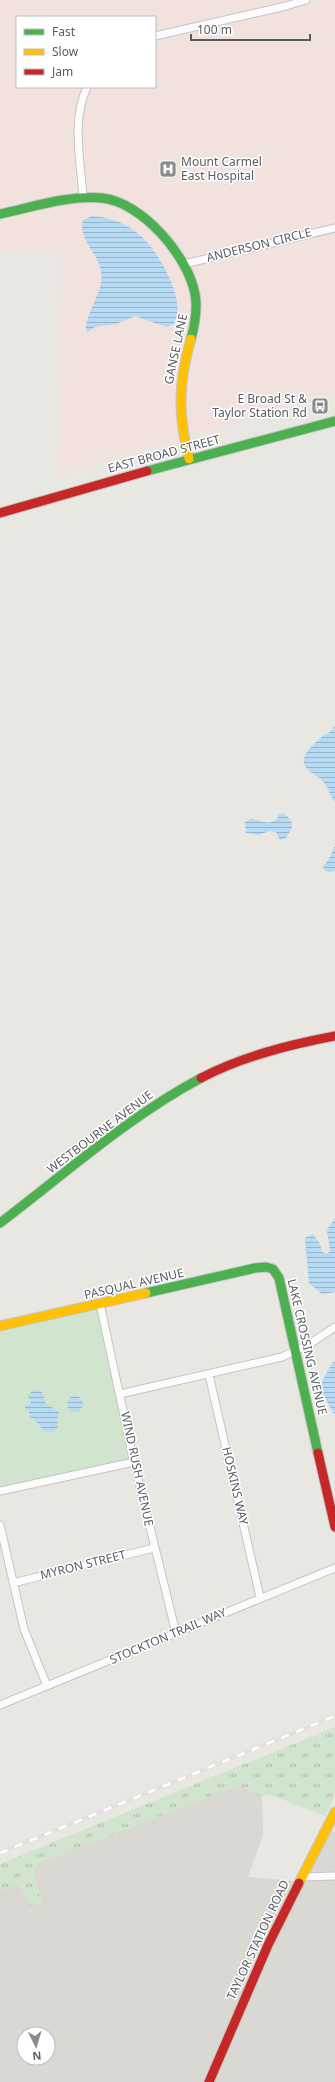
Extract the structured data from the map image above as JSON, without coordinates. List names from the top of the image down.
{
  "streets": {
    "main road": [
      "GANSE LANE",
      "EAST BROAD STREET",
      "WESTBOURNE AVENUE",
      "PASQUAL AVENUE",
      "LAKE CROSSING AVENUE",
      "TAYLOR STATION ROAD"
    ],
    "street": [
      "ANDERSON CIRCLE",
      "WIND RUSH AVENUE",
      "HOSKINS WAY",
      "MYRON STREET",
      "STOCKTON TRAIL WAY"
    ]
  },
  "crossings": [
    ["ANDERSON CIRCLE", "GANSE LANE"],
    ["GANSE LANE", "EAST BROAD STREET"],
    ["PASQUAL AVENUE", "LAKE CROSSING AVENUE"],
    ["PASQUAL AVENUE", "WIND RUSH AVENUE"],
    ["WIND RUSH AVENUE", "MYRON STREET"],
    ["WIND RUSH AVENUE", "STOCKTON TRAIL WAY"],
    ["HOSKINS WAY", "STOCKTON TRAIL WAY"]
  ],
  "places": {
    "hospital": ["Mount Carmel East Hospital"],
    "bus stop": ["E Broad St & Taylor Station Rd"]
  },
  "legend": ["Fast", "Slow", "Jam"],
  "scale_bar": "100 m",
  "north": "bottom"
}
